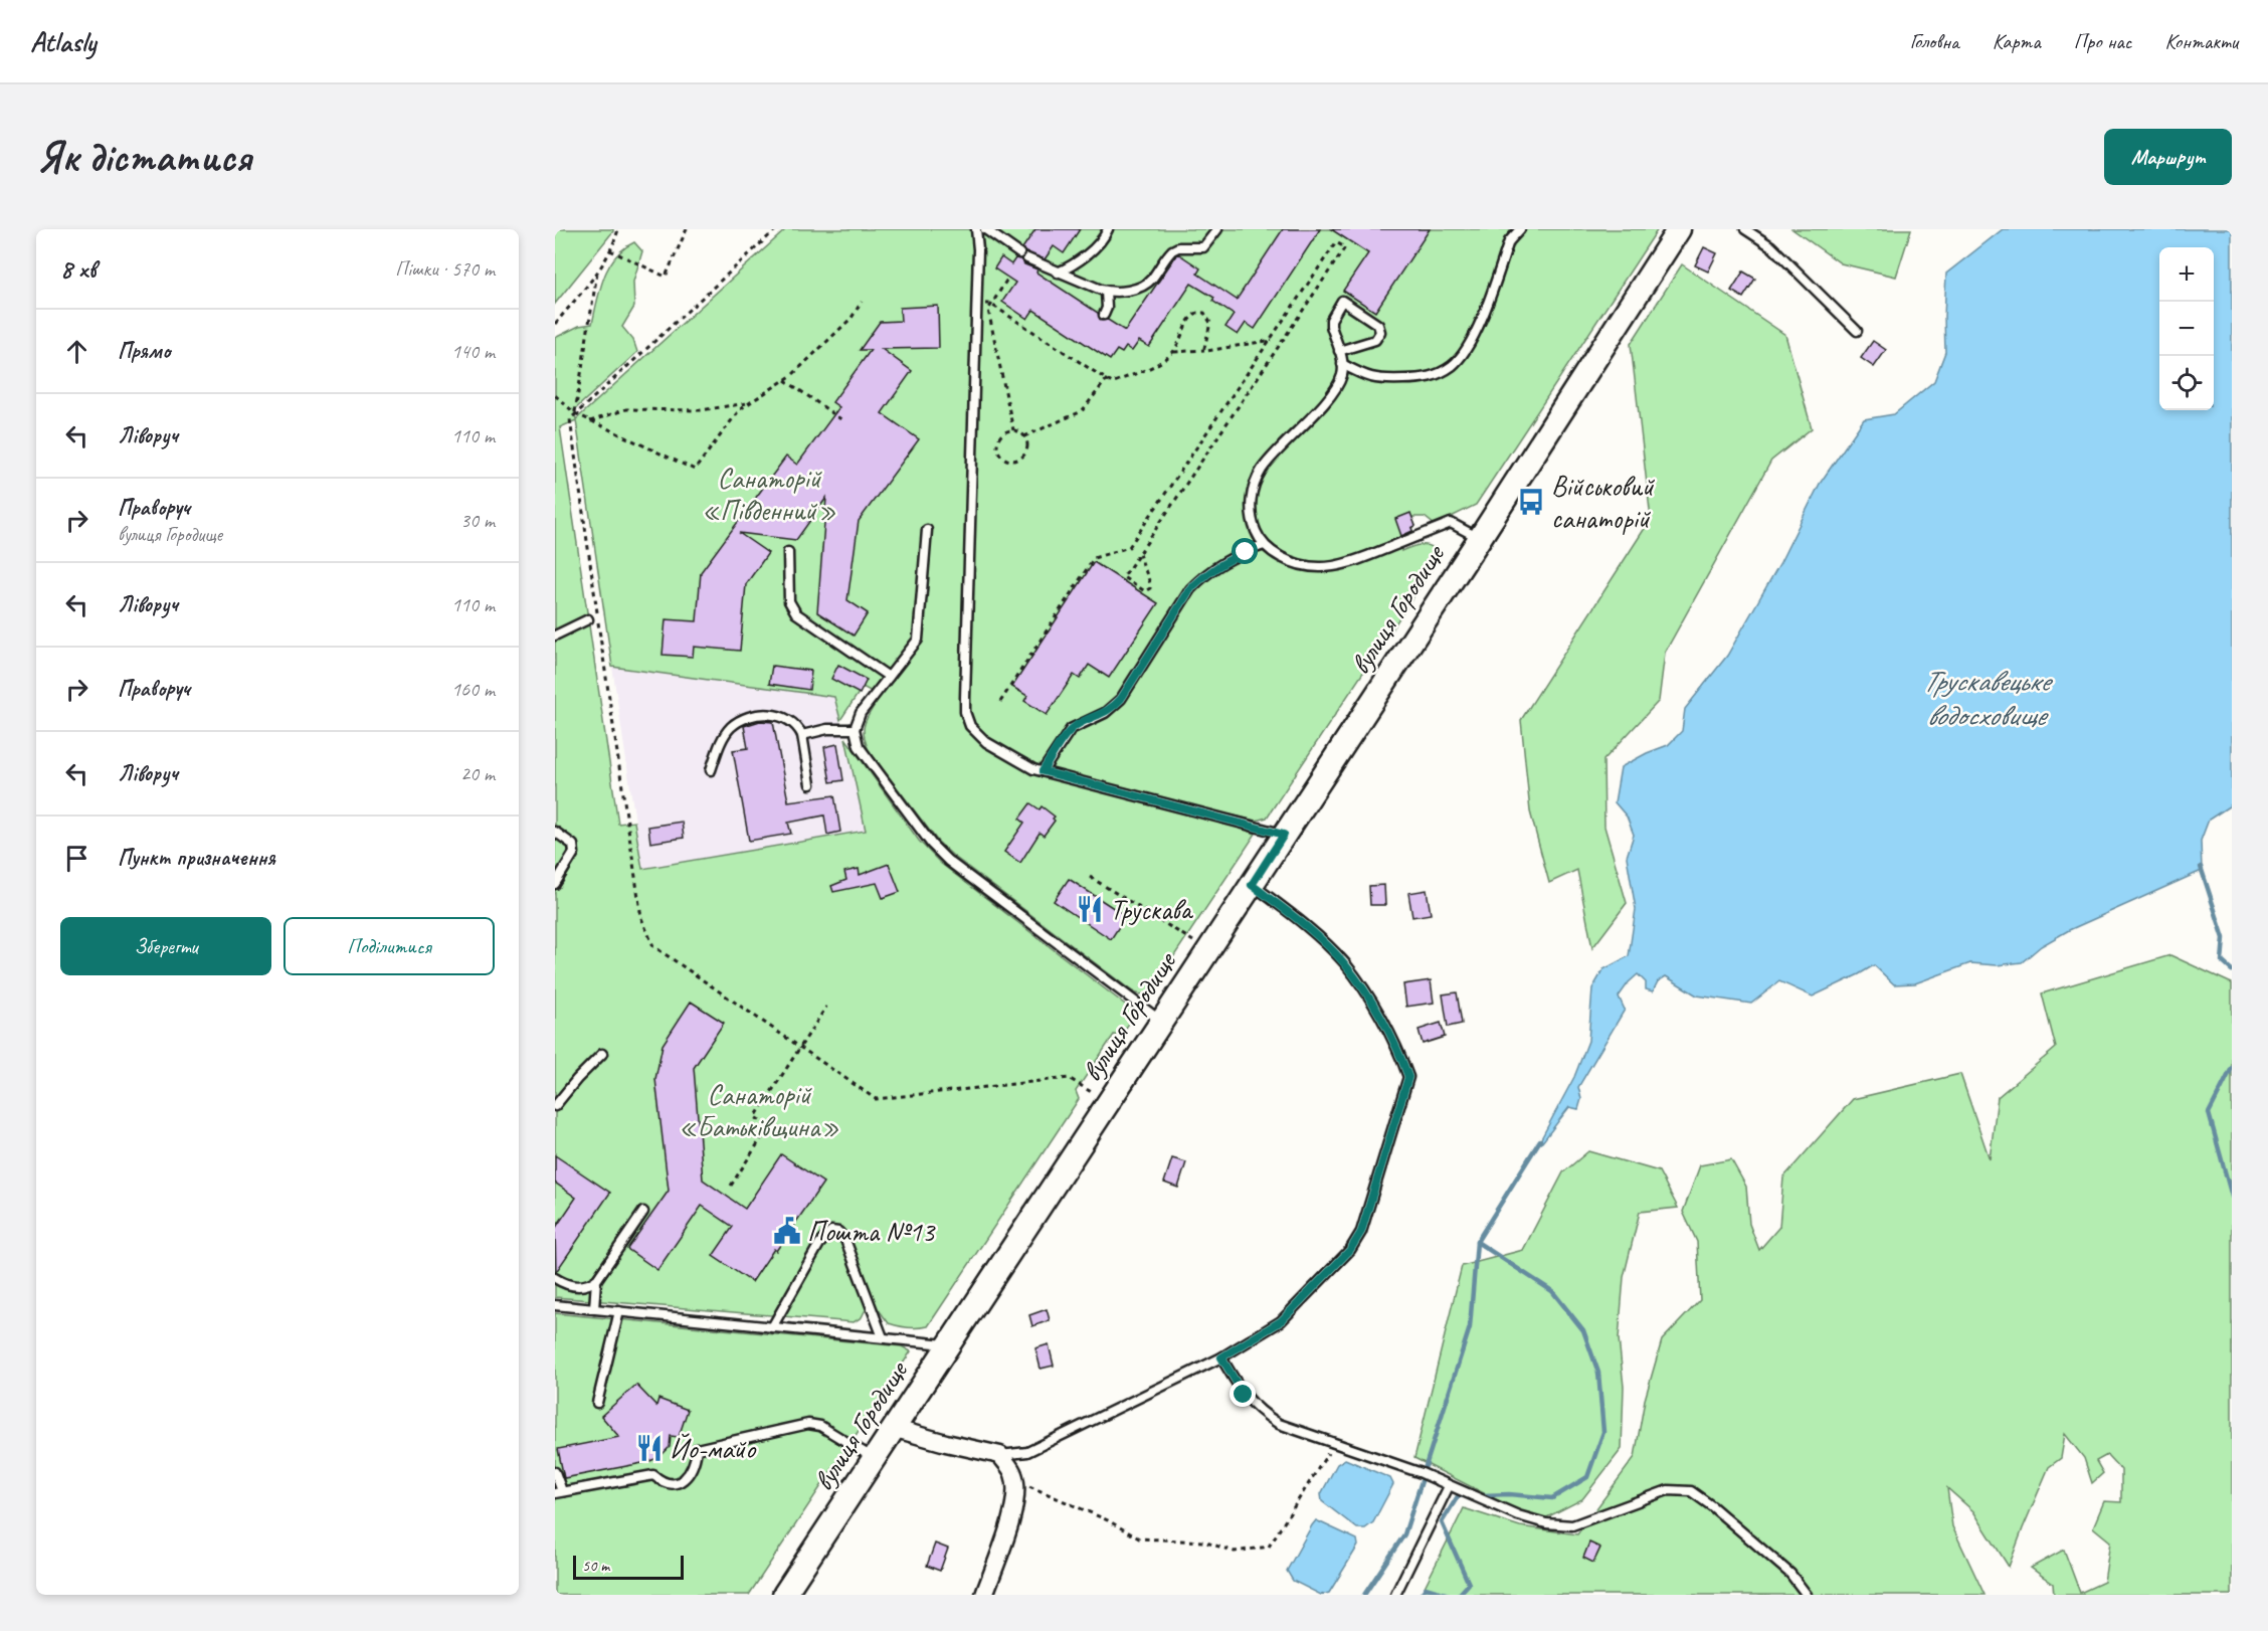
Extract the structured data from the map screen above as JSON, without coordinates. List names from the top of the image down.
{
  "streets": {
    "street": ["вулиця Городище"]
  },
  "water": ["Трускавецьке водосховище"],
  "parks": ["Санаторій «Південний»", "Санаторій «Батьківщина»"],
  "places": {
    "bus stop": ["Військовий санаторій"],
    "restaurant": ["Трускава", "Йо-майо"],
    "public building": ["Пошта №13"]
  },
  "scale_bar": "50 m",
  "page": {
    "header": "Atlasly",
    "nav": [
      "Головна",
      "Карта",
      "Про нас",
      "Контакти"
    ],
    "buttons": [
      "Маршрут",
      ["Зберегти", "Поділитися"]
    ],
    "title": "Як дістатися",
    "heading": ["8 хв", "Пішки · 570 m"],
    "map_buttons": ["+", "−"],
    "list": [
      ["Прямо", "140 m"],
      ["Ліворуч", "110 m"],
      ["Праворуч", "вулиця Городище", "30 m"],
      ["Ліворуч", "110 m"],
      ["Праворуч", "160 m"],
      ["Ліворуч", "20 m"],
      "Пункт призначення"
    ],
    "scale": "50 m"
  }
}
